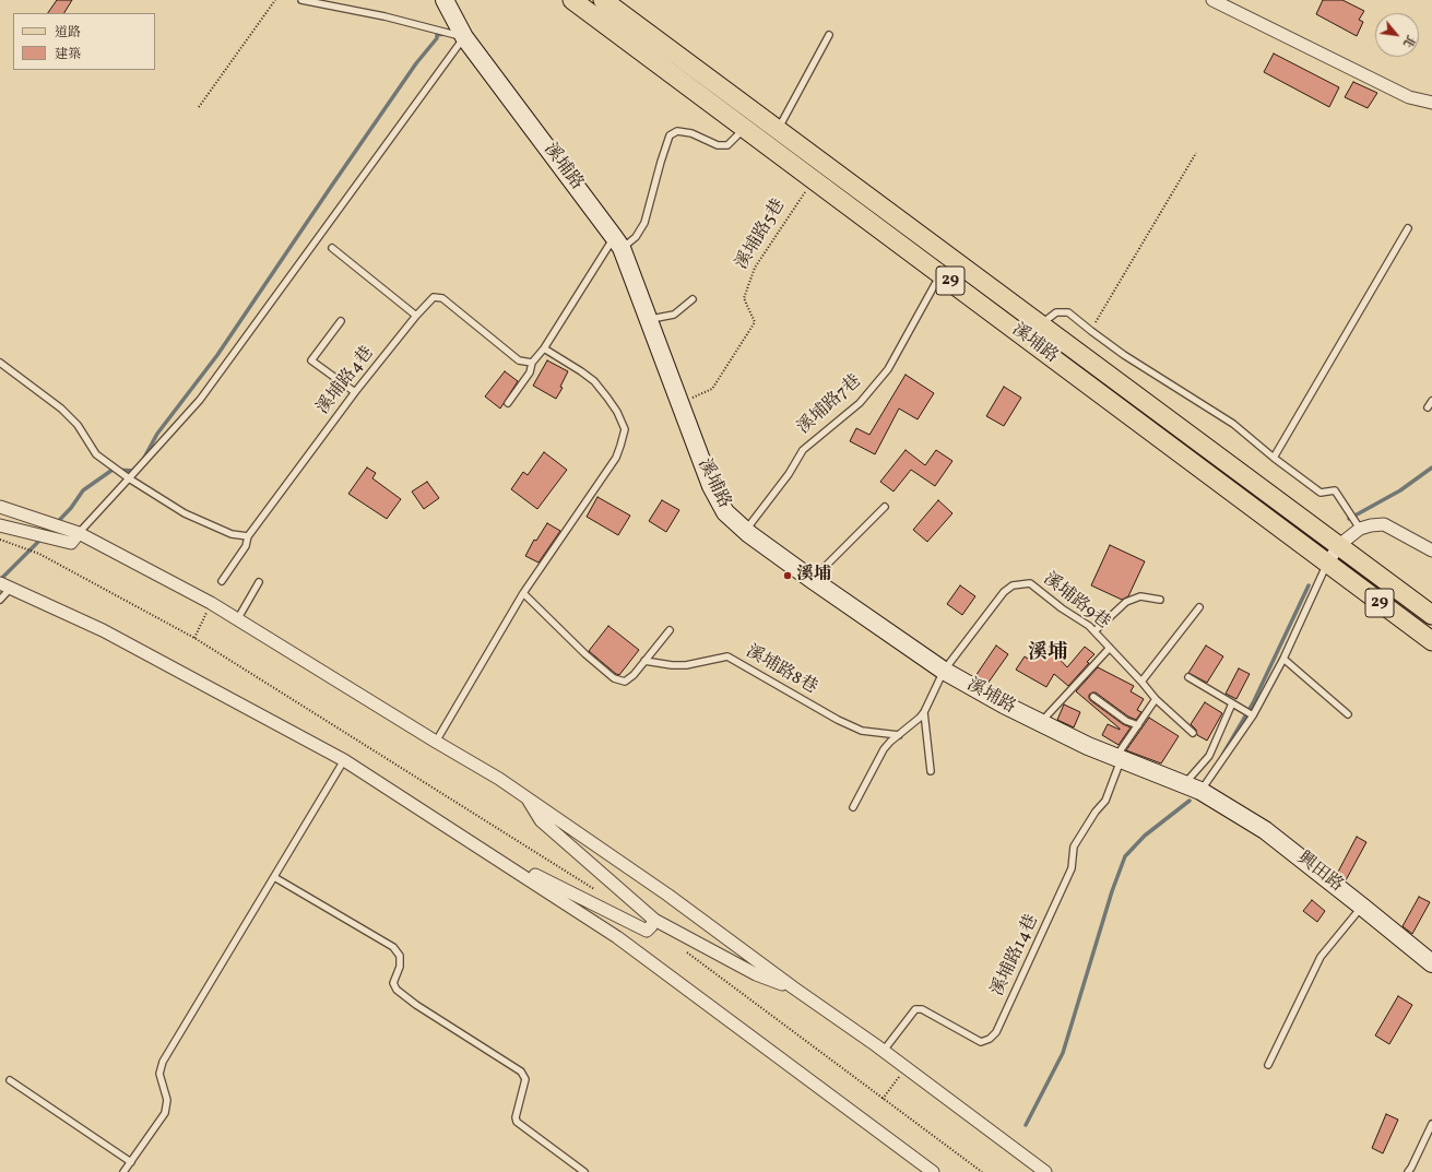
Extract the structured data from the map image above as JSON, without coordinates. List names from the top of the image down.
{
  "streets": {
    "main road": ["溪埔路", "29"],
    "street": ["興田路"],
    "lane": [
      "溪埔路4巷",
      "溪埔路7巷",
      "溪埔路9巷",
      "溪埔路8巷",
      "溪埔路14巷"
    ],
    "path": ["溪埔路5巷"]
  },
  "crossings": [
    ["溪埔路", "溪埔路5巷"],
    ["溪埔路", "29"],
    ["溪埔路", "溪埔路7巷"],
    ["溪埔路", "溪埔路9巷"],
    ["溪埔路", "興田路"],
    ["溪埔路", "溪埔路14巷"]
  ],
  "districts": ["溪埔"],
  "places": ["溪埔"],
  "legend": ["道路", "建築"],
  "north": "bottom right"
}
